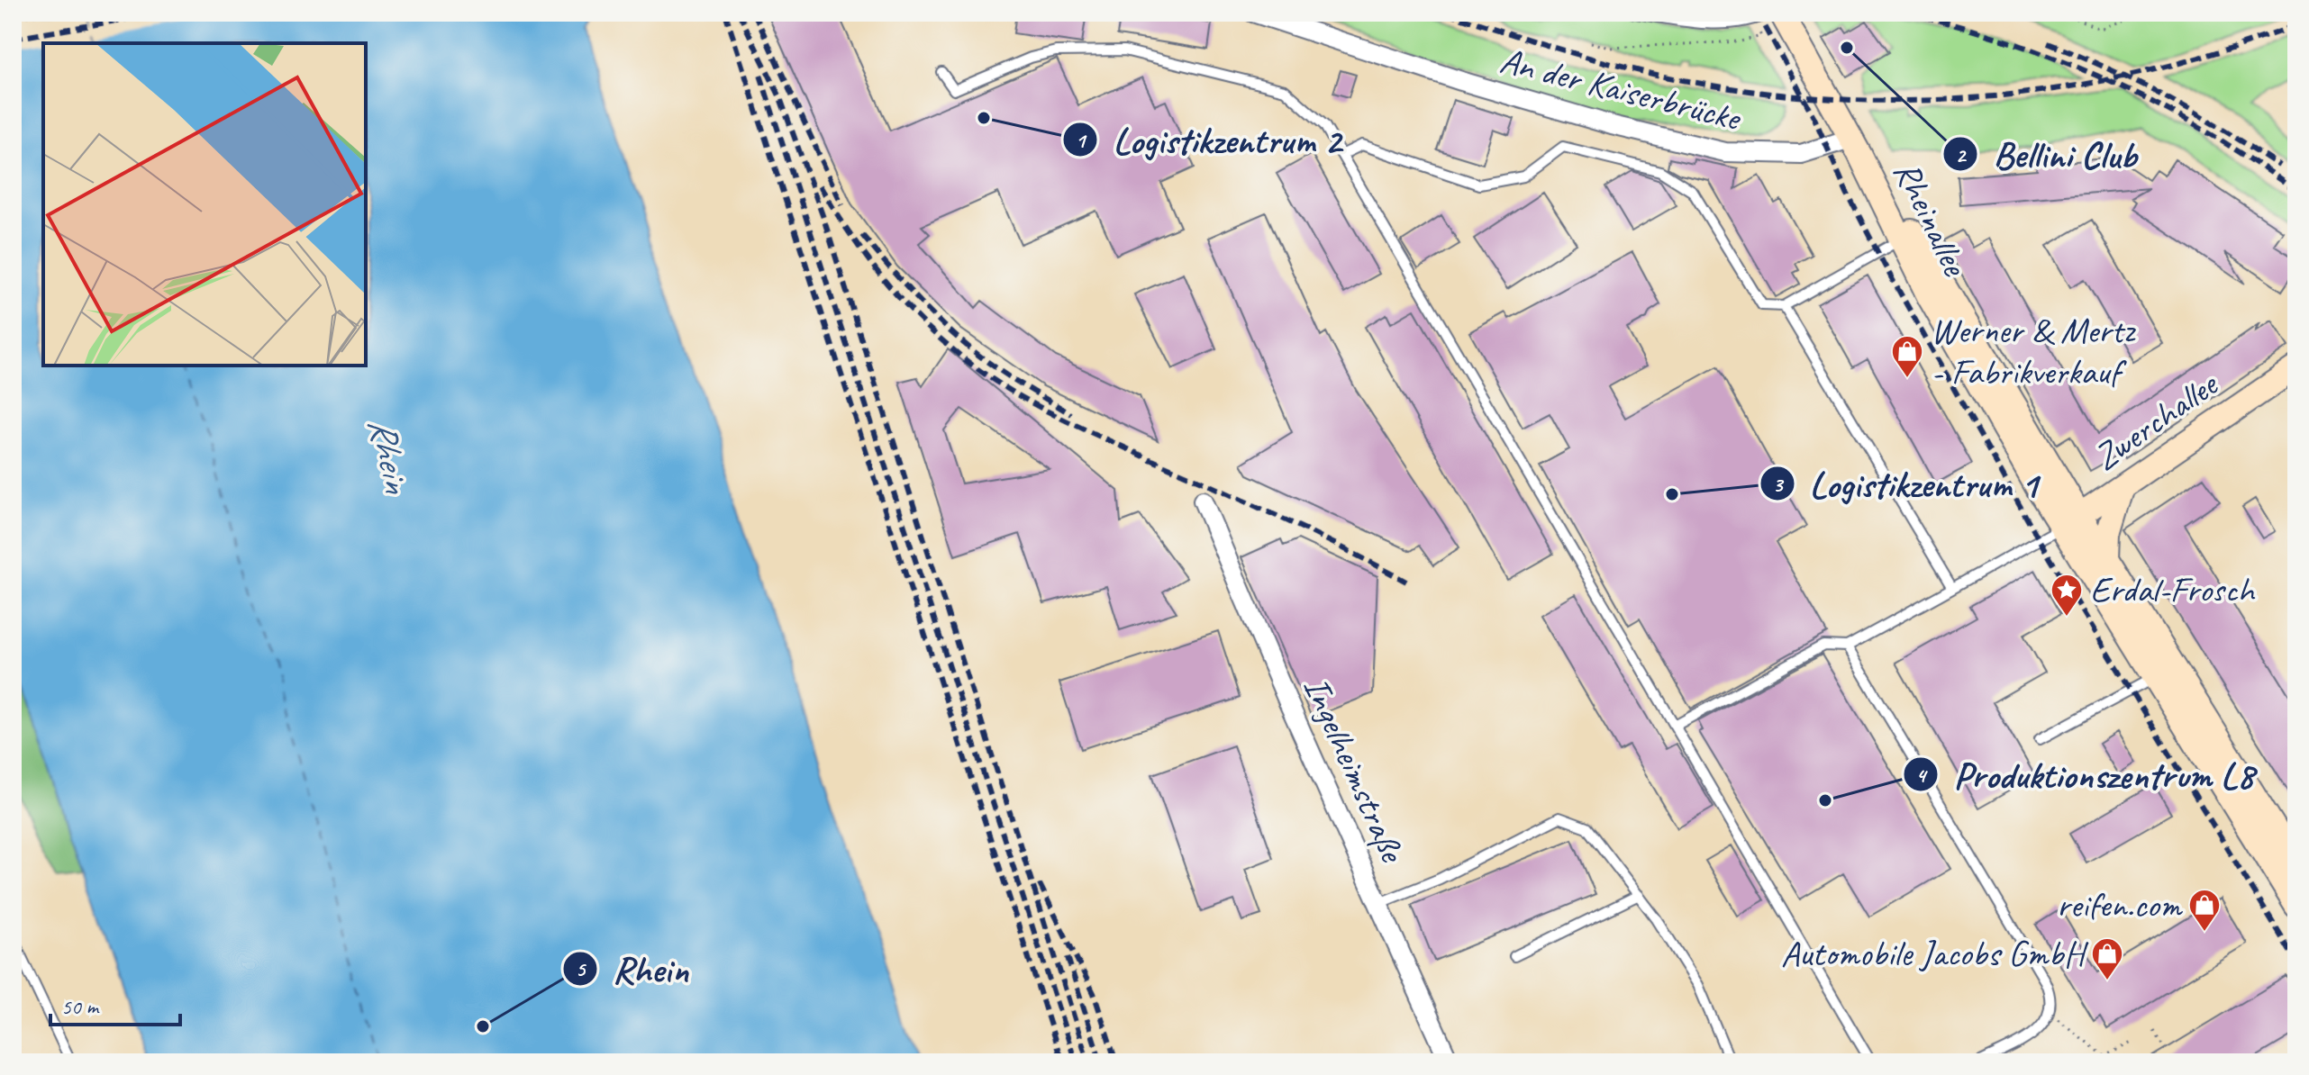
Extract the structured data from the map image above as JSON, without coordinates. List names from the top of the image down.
{
  "streets": {
    "main road": ["Rheinallee", "Zwerchallee"],
    "street": ["An der Kaiserbrücke", "Ingelheimstraße"]
  },
  "crossings": [
    ["An der Kaiserbrücke", "Rheinallee"],
    ["Rheinallee", "Zwerchallee"]
  ],
  "water": ["Rhein"],
  "places": {
    "other": [
      "Bellini Club",
      "Logistikzentrum 2",
      "Logistikzentrum 1",
      "Produktionszentrum L8",
      "Rhein"
    ],
    "shop": ["Werner & Mertz - Fabrikverkauf", "reifen.com", "Automobile Jacobs GmbH"],
    "place": ["Erdal-Frosch"]
  },
  "scale_bar": "50 m"
}
